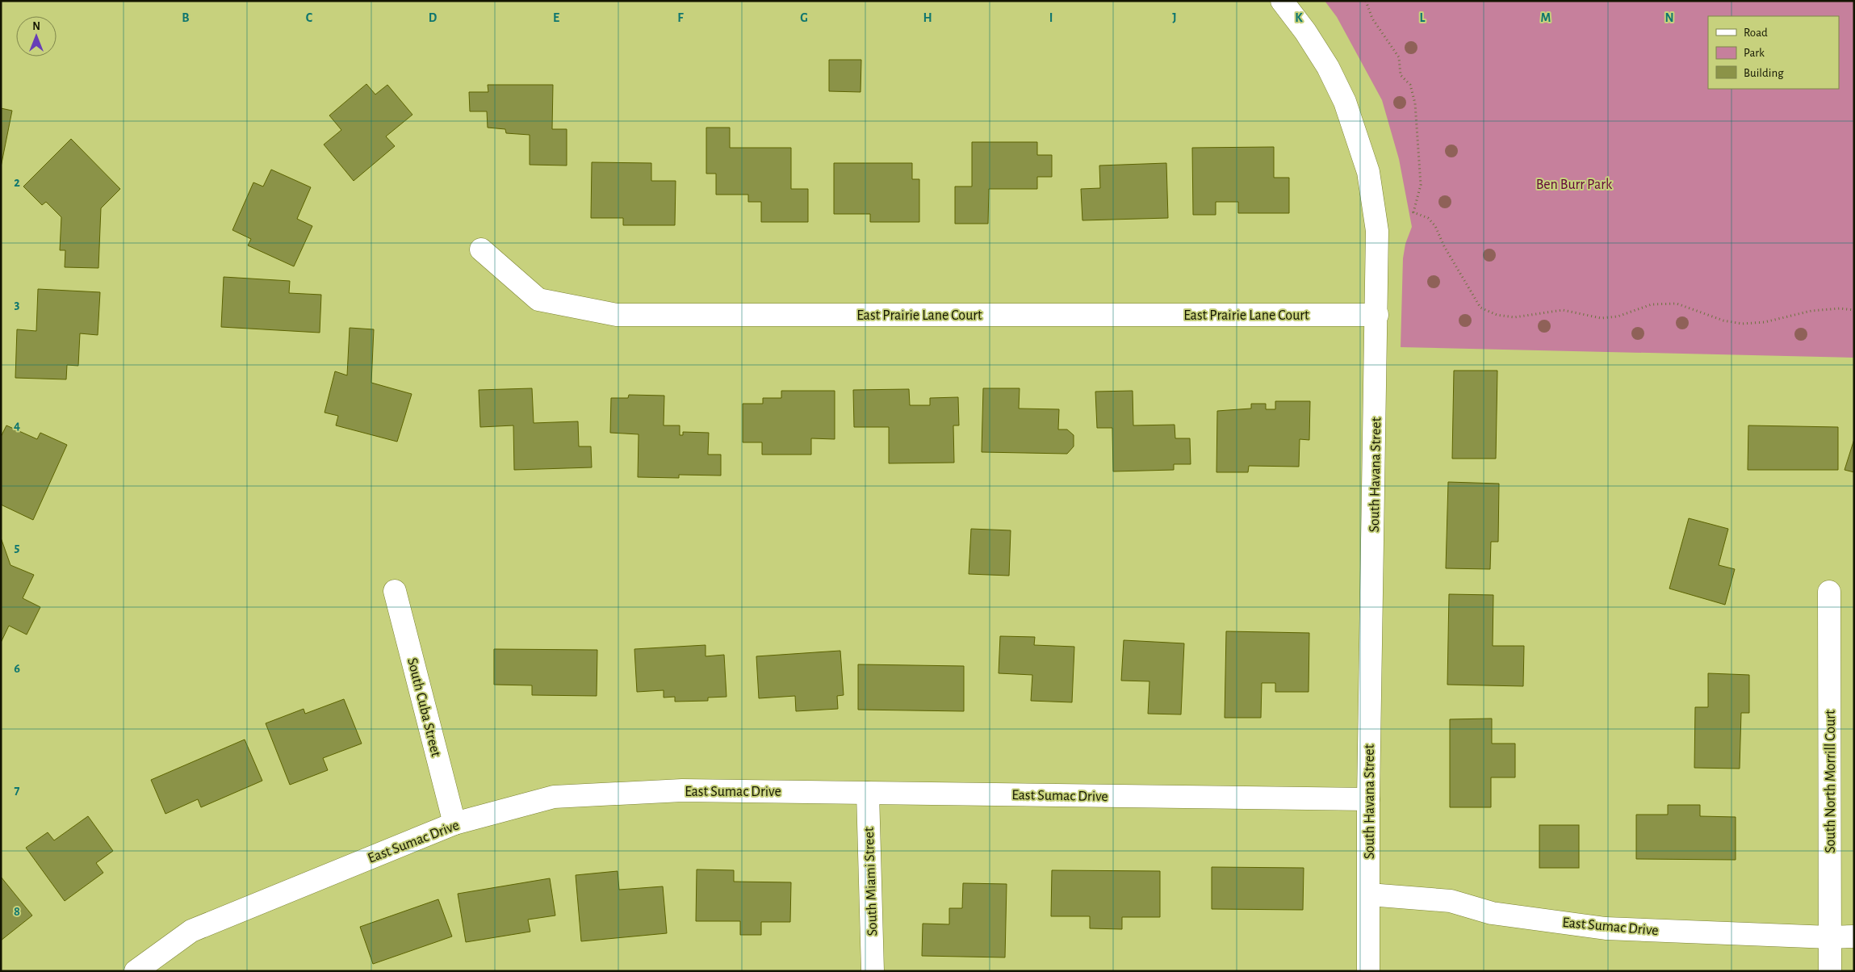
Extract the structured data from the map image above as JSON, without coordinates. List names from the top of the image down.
{
  "streets": {
    "street": [
      "East Prairie Lane Court",
      "South Havana Street",
      "South Cuba Street",
      "South North Morrill Court",
      "East Sumac Drive",
      "South Miami Street"
    ]
  },
  "crossings": [
    ["East Prairie Lane Court", "South Havana Street"],
    ["South Havana Street", "East Sumac Drive"],
    ["South Cuba Street", "East Sumac Drive"],
    ["South North Morrill Court", "East Sumac Drive"],
    ["East Sumac Drive", "South Miami Street"]
  ],
  "parks": ["Ben Burr Park"],
  "legend": ["Road", "Park", "Building"],
  "north": "top",
  "grid": {
    "columns": [
      "B",
      "C",
      "D",
      "E",
      "F",
      "G",
      "H",
      "I",
      "J",
      "K",
      "L",
      "M",
      "N"
    ],
    "rows": [
      "2",
      "3",
      "4",
      "5",
      "6",
      "7",
      "8"
    ]
  }
}
